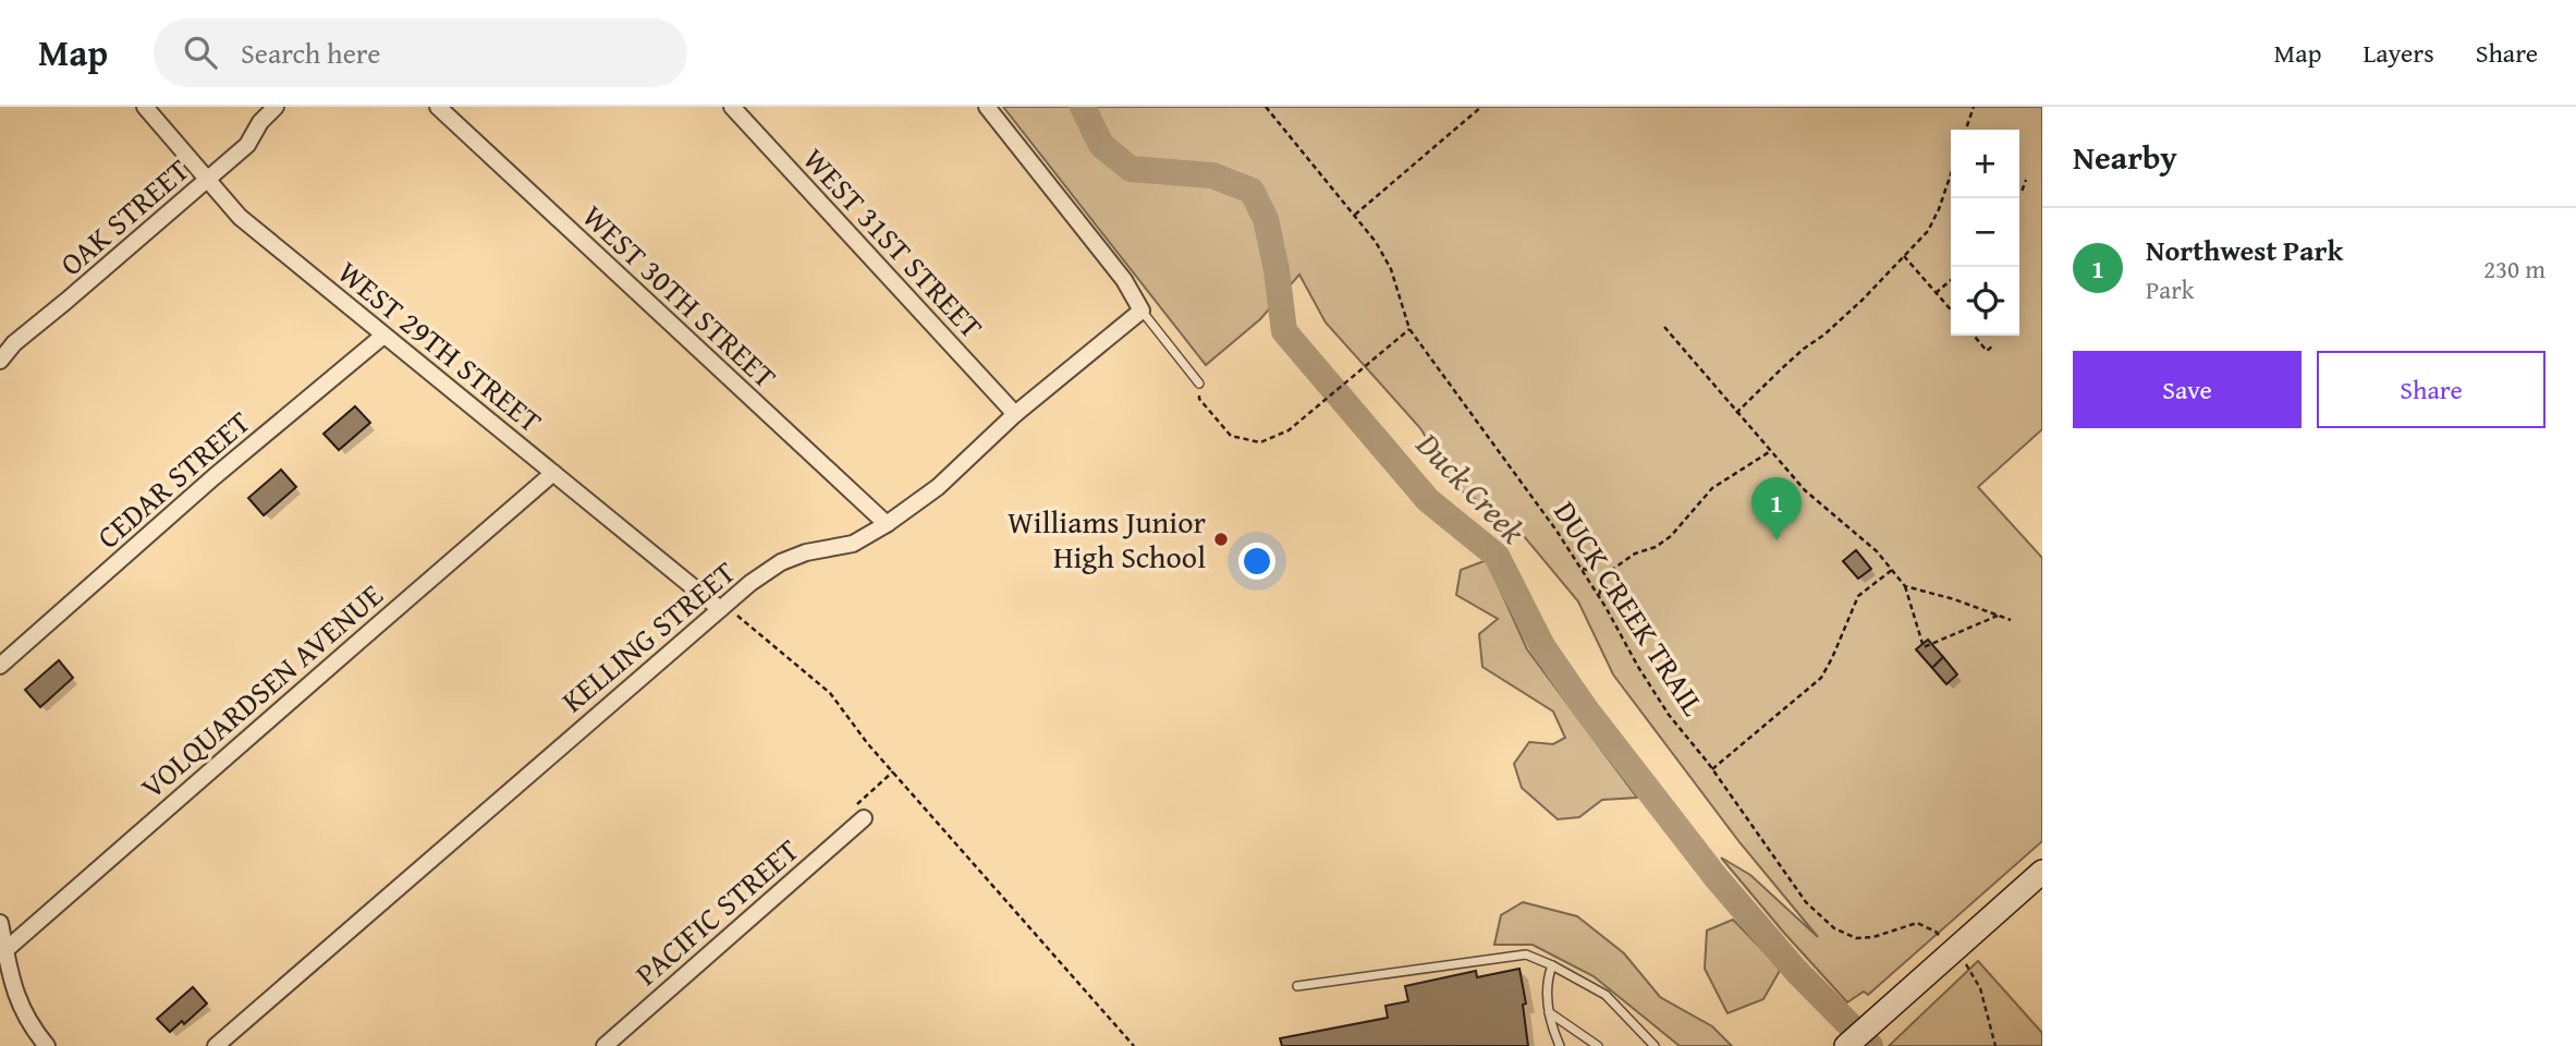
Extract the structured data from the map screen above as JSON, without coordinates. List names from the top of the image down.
{
  "streets": {
    "street": [
      "OAK STREET",
      "WEST 31ST STREET",
      "WEST 30TH STREET",
      "WEST 29TH STREET",
      "CEDAR STREET",
      "KELLING STREET",
      "VOLQUARDSEN AVENUE",
      "PACIFIC STREET"
    ],
    "path": ["DUCK CREEK TRAIL"]
  },
  "crossings": [
    ["OAK STREET", "WEST 29TH STREET"],
    ["WEST 31ST STREET", "KELLING STREET"],
    ["WEST 30TH STREET", "KELLING STREET"],
    ["WEST 29TH STREET", "CEDAR STREET"],
    ["WEST 29TH STREET", "KELLING STREET"],
    ["WEST 29TH STREET", "VOLQUARDSEN AVENUE"]
  ],
  "water": ["Duck Creek"],
  "places": ["Williams Junior High School"],
  "page": {
    "header": "Map",
    "search": "Search here",
    "nav": ["Map", "Layers", "Share"],
    "heading": "Nearby",
    "map_buttons": ["+", "−"],
    "list": [
      {
        "mark": "1",
        "name": "Northwest Park",
        "note": "Park",
        "value": "230 m"
      }
    ],
    "buttons": ["Save", "Share"],
    "pins": "1"
  }
}
